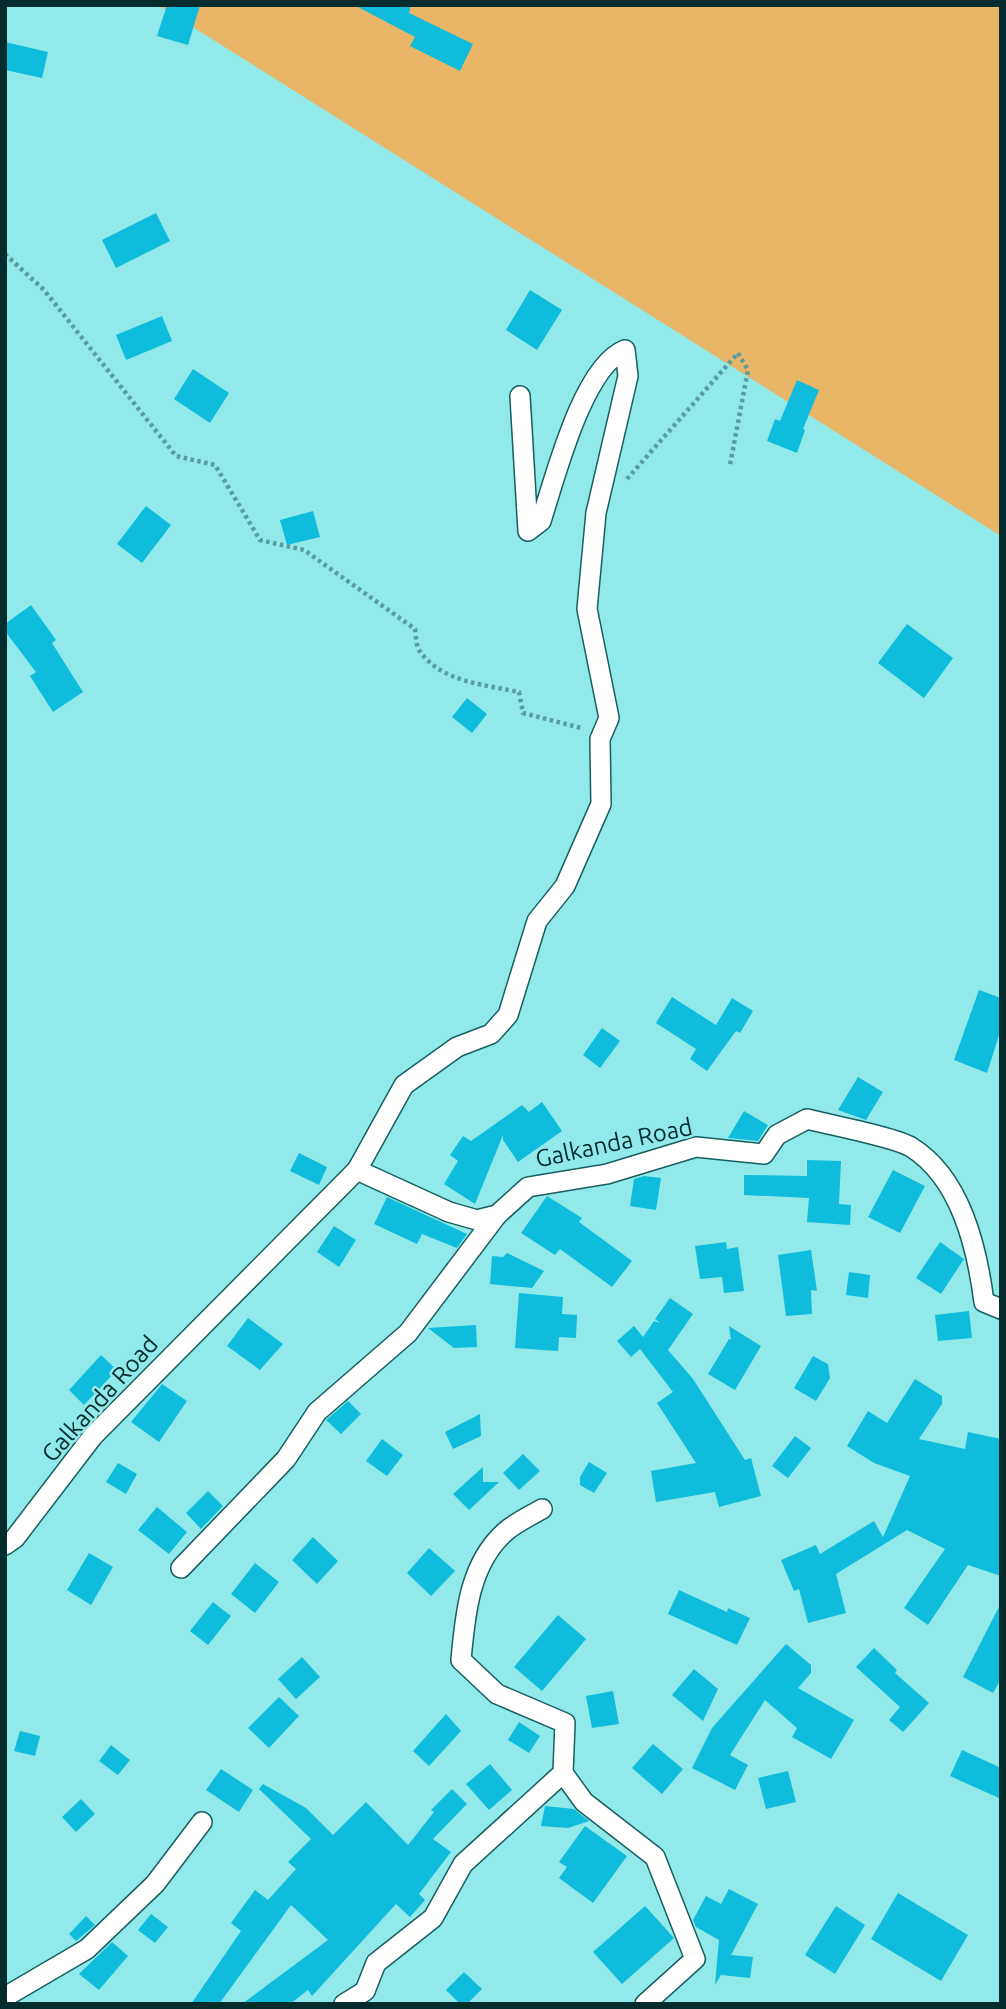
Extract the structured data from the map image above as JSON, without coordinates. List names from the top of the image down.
{
  "streets": {
    "street": ["Galkanda Road"]
  }
}
